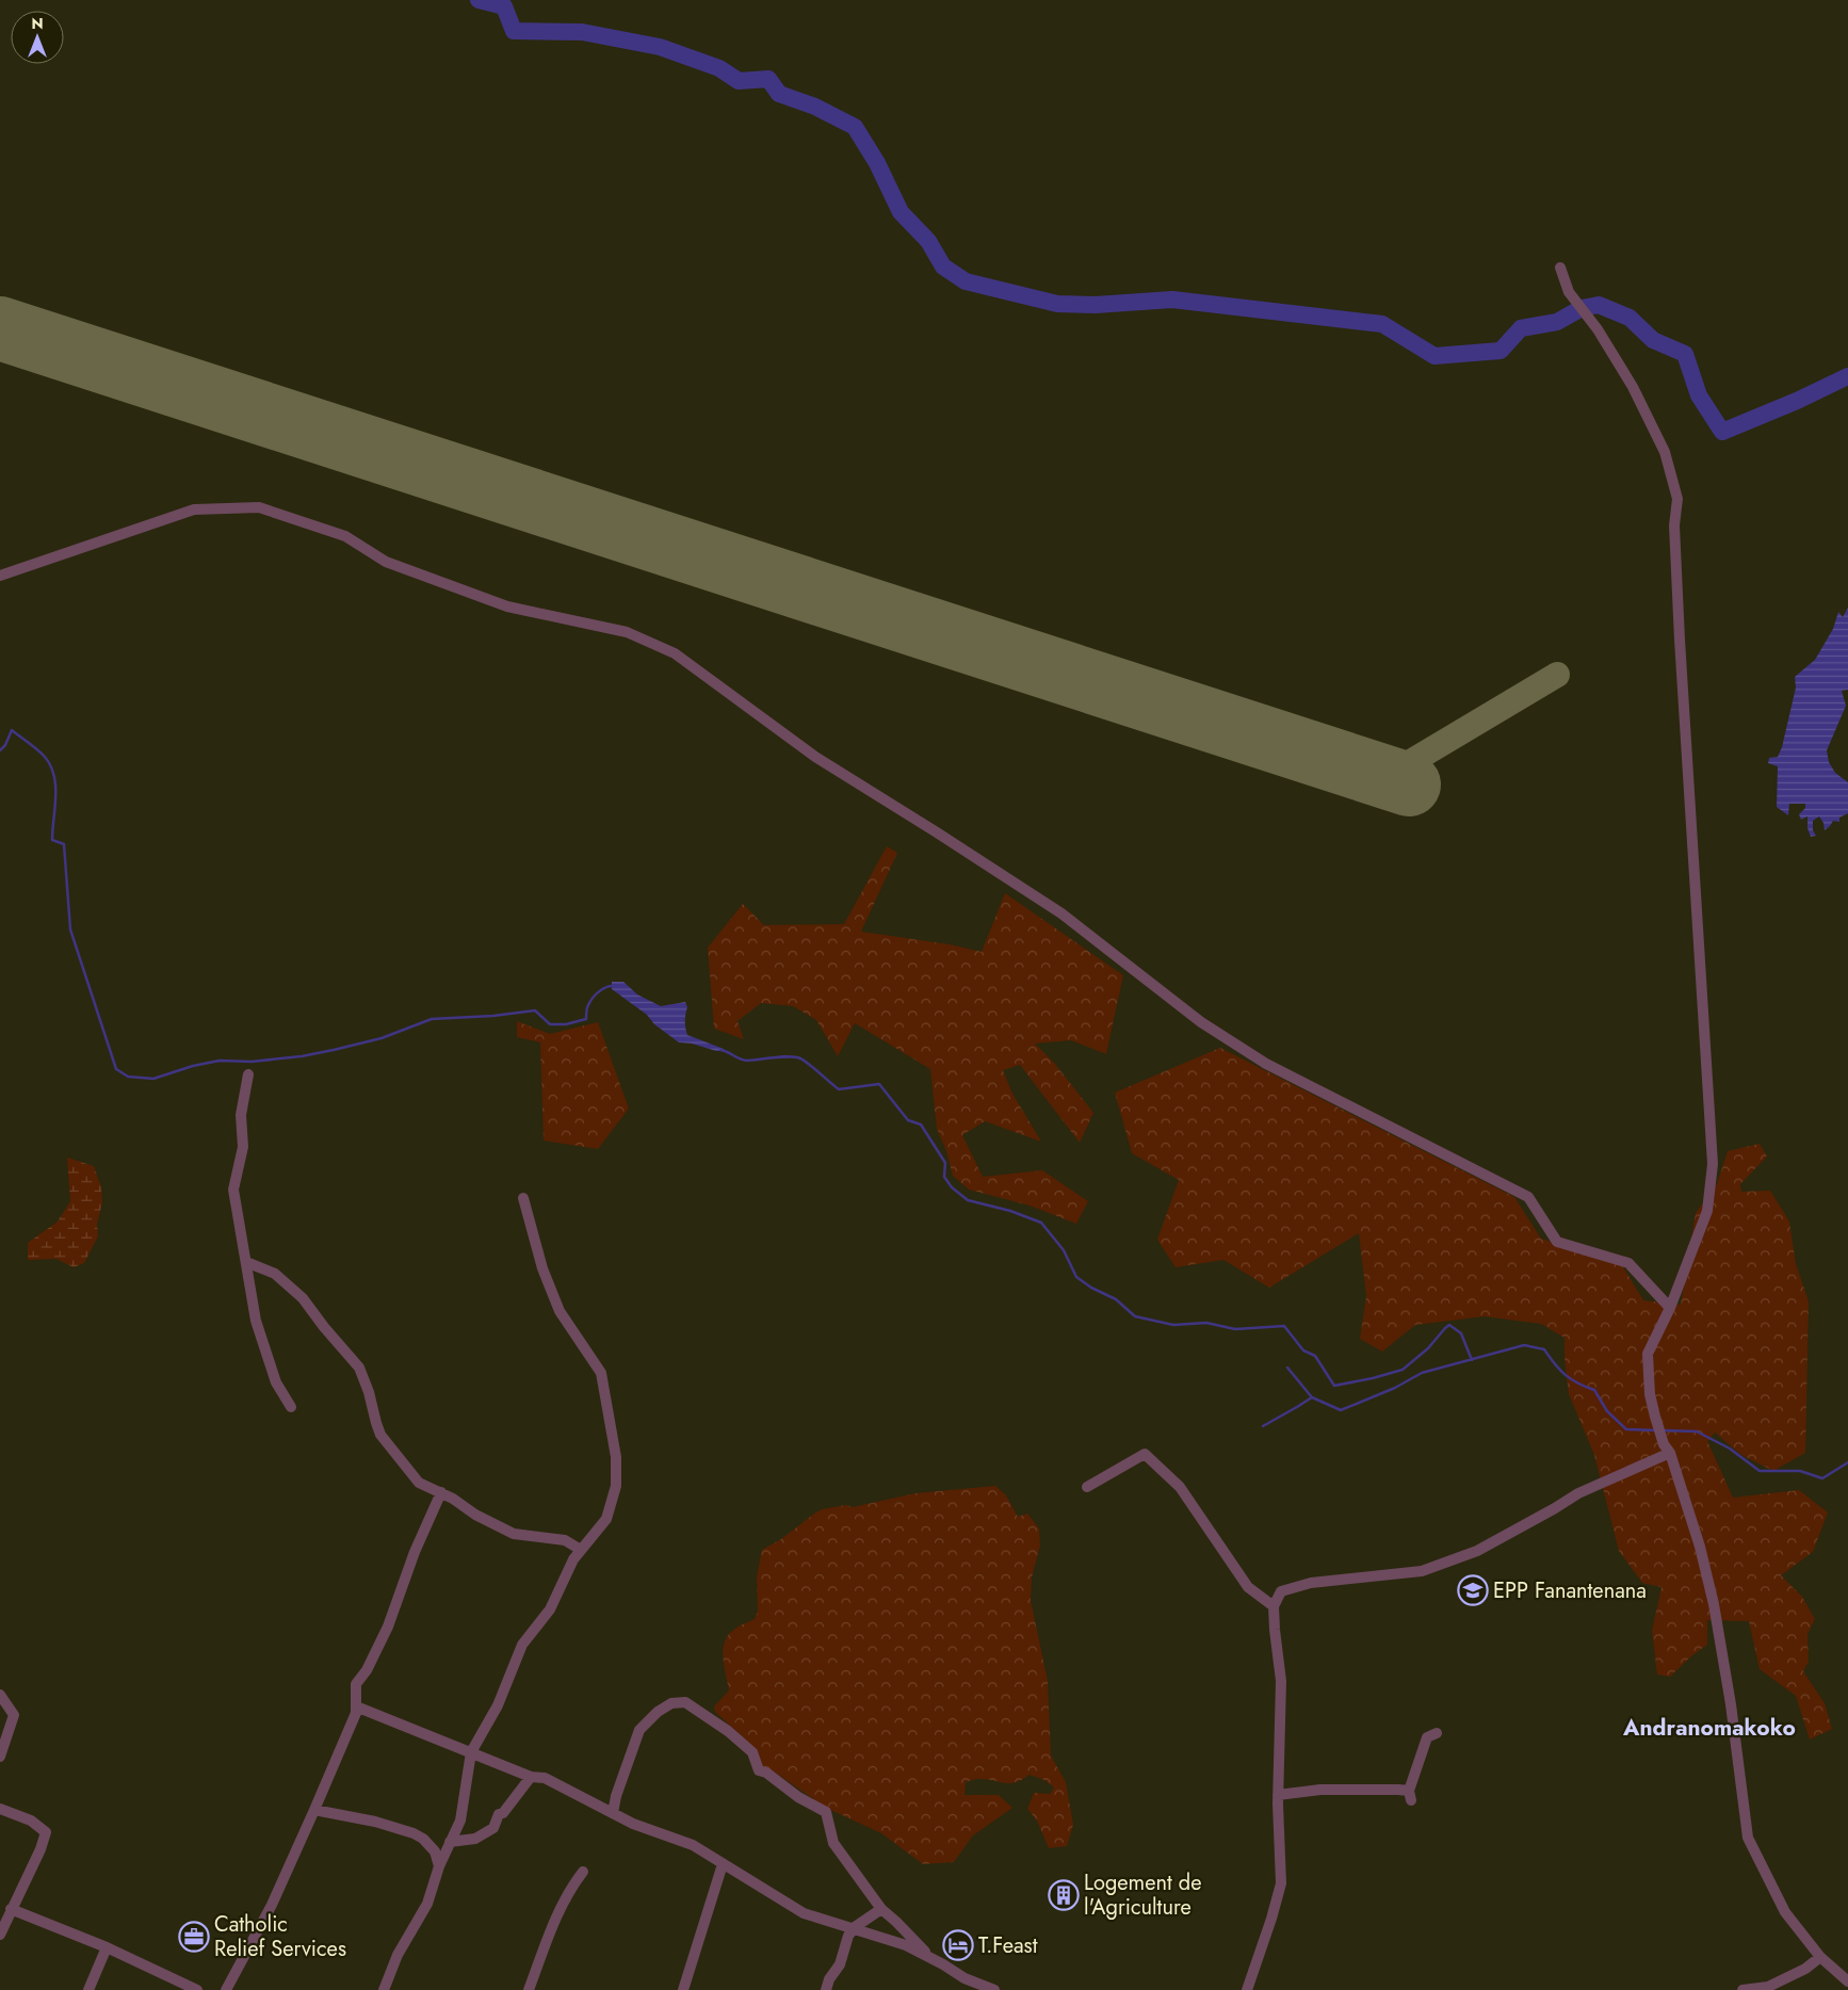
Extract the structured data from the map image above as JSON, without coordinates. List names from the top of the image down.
{
  "districts": ["Andranomakoko"],
  "places": {
    "school or university": ["EPP Fanantenana"],
    "building": ["Logement de l'Agriculture"],
    "office": ["Catholic Relief Services"],
    "hotel": ["T.Feast"]
  },
  "north": "top"
}
